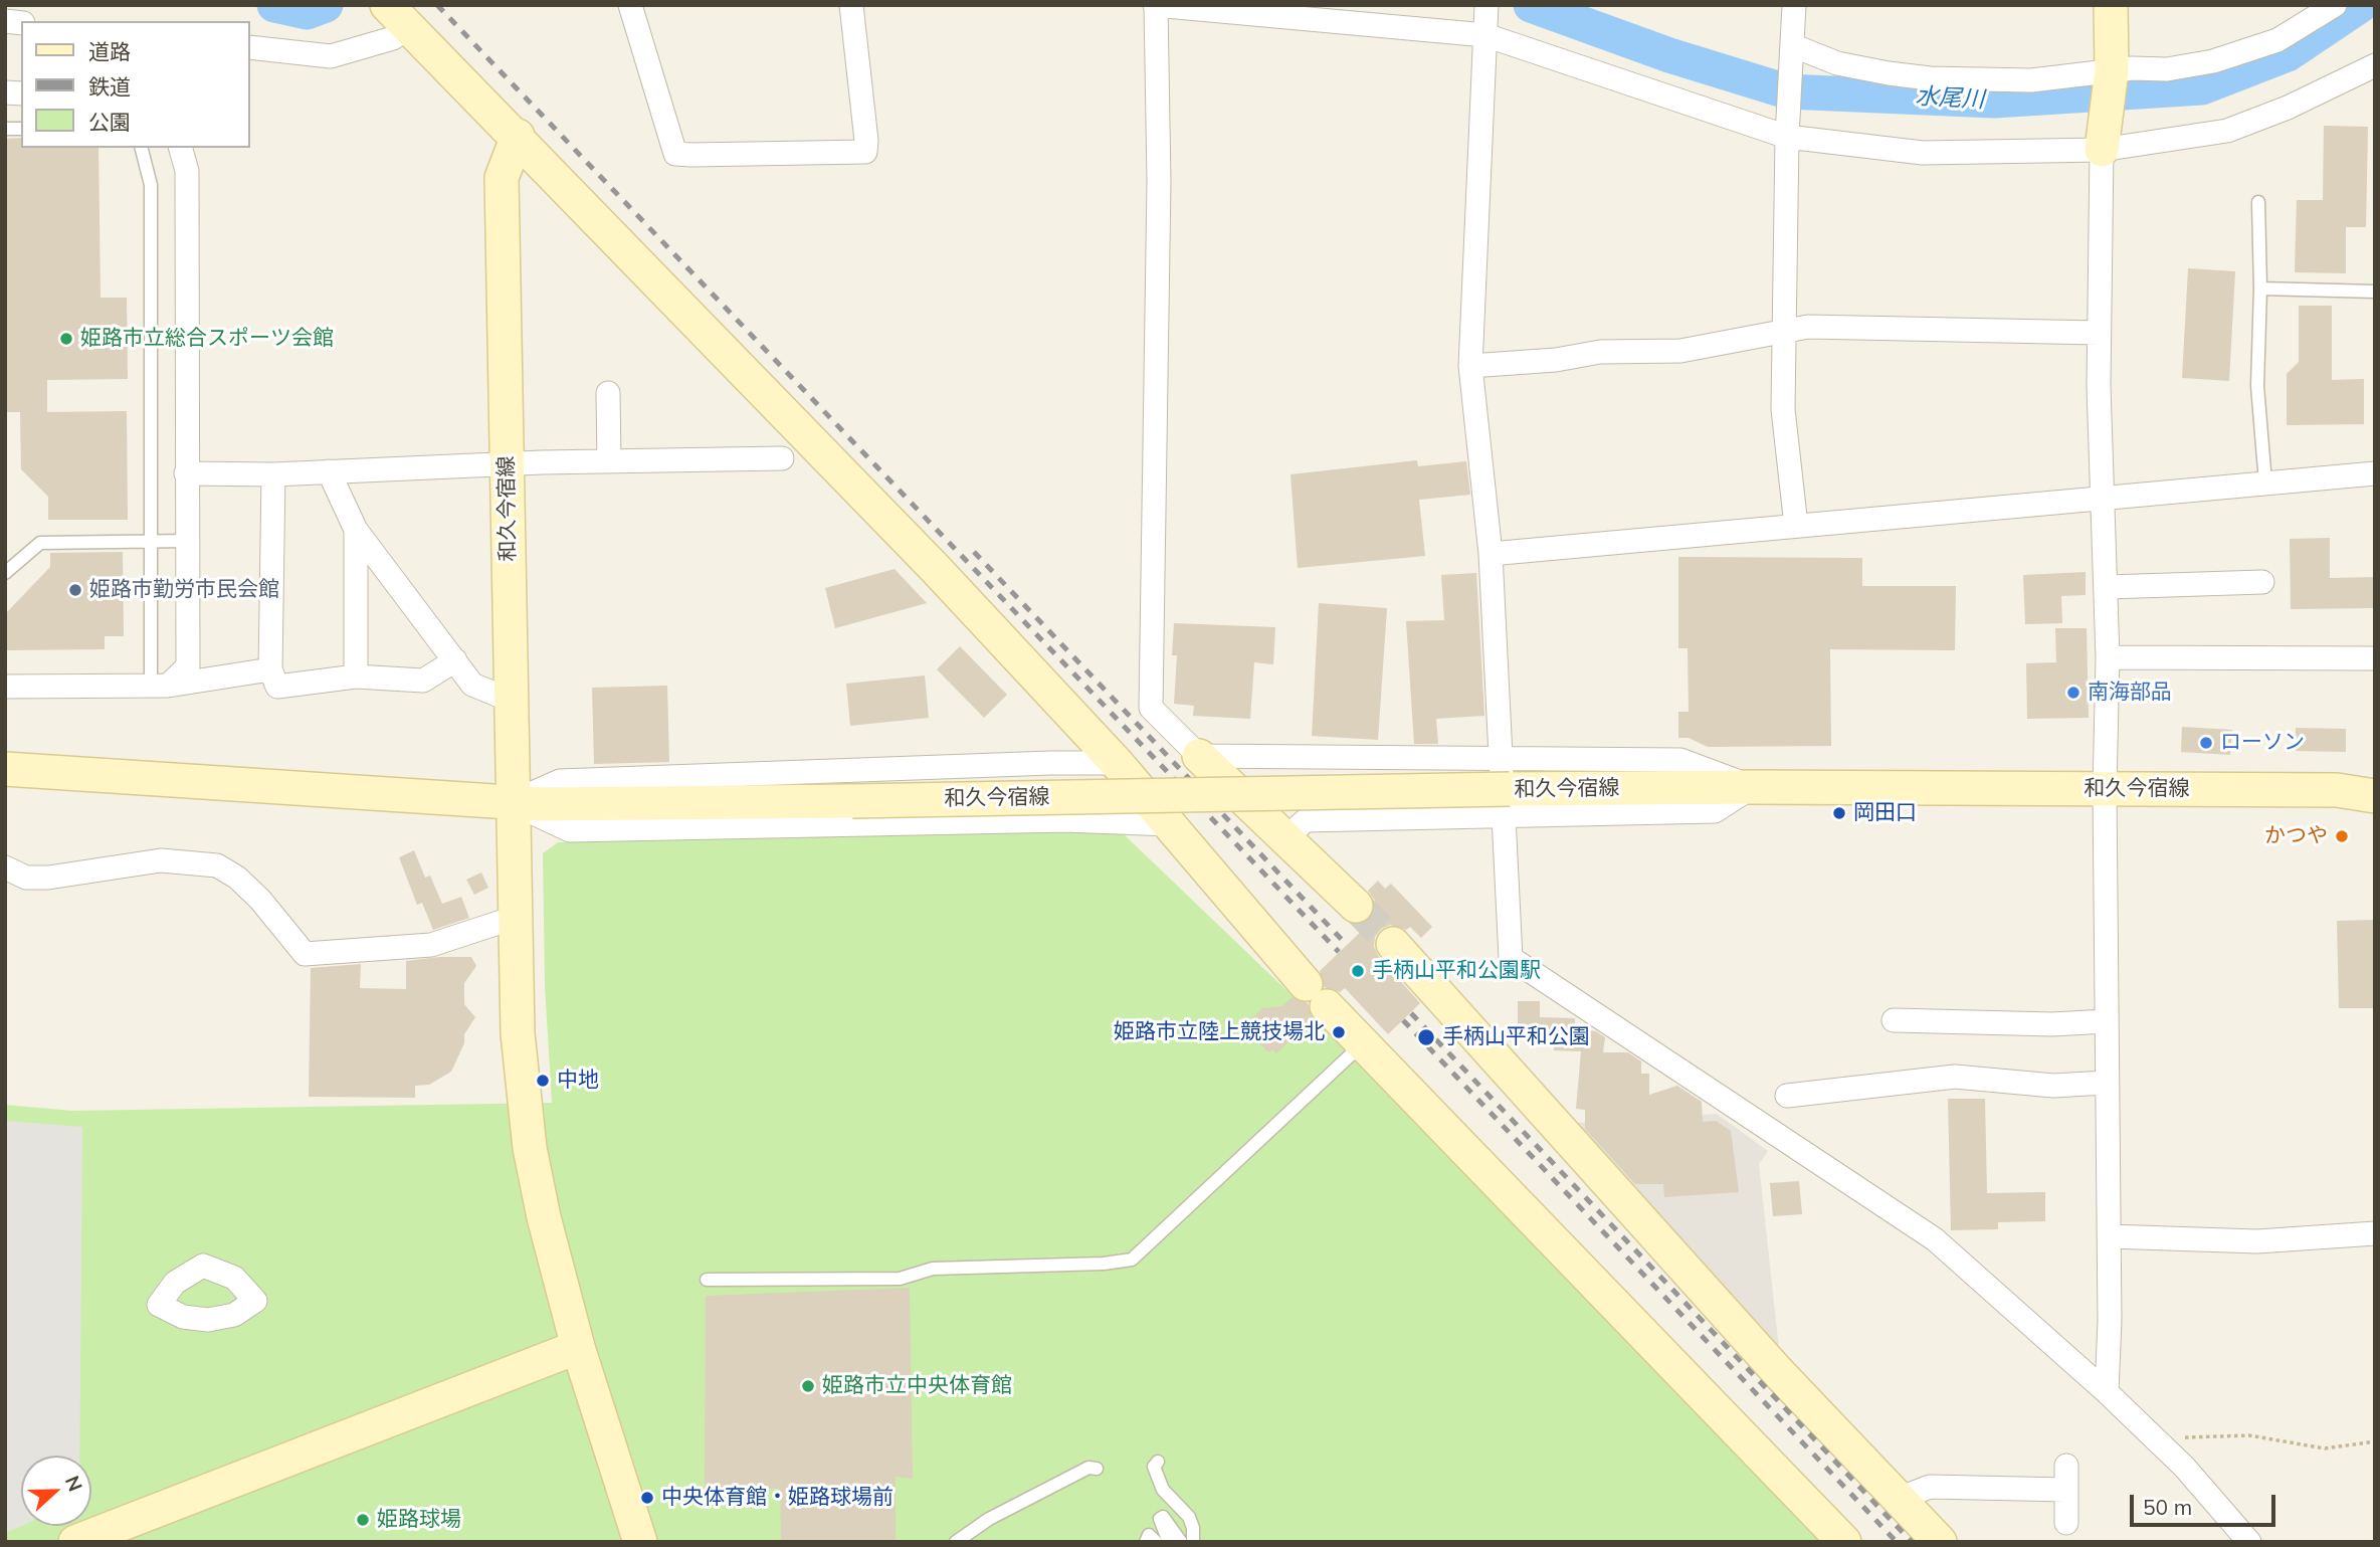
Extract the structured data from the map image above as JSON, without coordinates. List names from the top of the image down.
{
  "streets": {
    "street": ["和久今宿線"]
  },
  "water": ["水尾川"],
  "places": [
    "姫路市立総合スポーツ会館",
    "姫路市勤労市民会館",
    "南海部品",
    "ローソン",
    "岡田口",
    "かつや",
    "手柄山平和公園駅",
    "姫路市立陸上競技場北",
    "手柄山平和公園",
    "中地",
    "姫路市立中央体育館",
    "中央体育館・姫路球場前",
    "姫路球場"
  ],
  "legend": ["道路", "鉄道", "公園"],
  "scale_bar": "50 m",
  "north": "right"
}
